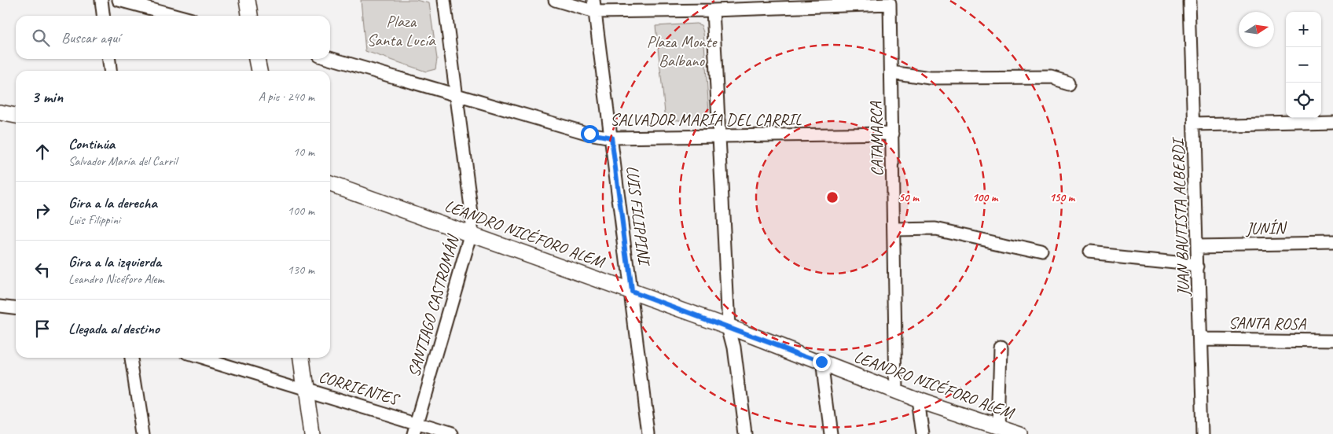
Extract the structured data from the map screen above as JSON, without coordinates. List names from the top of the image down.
{
  "streets": {
    "street": [
      "SALVADOR MARÍA DEL CARRIL",
      "CATAMARCA",
      "LUIS FILIPPINI",
      "JUAN BAUTISTA ALBERDI",
      "JUNÍN",
      "LEANDRO NICÉFORO ALEM",
      "SANTIAGO CASTROMÁN",
      "SANTA ROSA",
      "CORRIENTES"
    ]
  },
  "crossings": [
    ["SALVADOR MARÍA DEL CARRIL", "CATAMARCA"],
    ["SALVADOR MARÍA DEL CARRIL", "LUIS FILIPPINI"],
    ["SALVADOR MARÍA DEL CARRIL", "SANTIAGO CASTROMÁN"],
    ["CATAMARCA", "LEANDRO NICÉFORO ALEM"],
    ["LUIS FILIPPINI", "LEANDRO NICÉFORO ALEM"],
    ["JUAN BAUTISTA ALBERDI", "JUNÍN"],
    ["JUAN BAUTISTA ALBERDI", "SANTA ROSA"],
    ["LEANDRO NICÉFORO ALEM", "SANTIAGO CASTROMÁN"],
    ["SANTIAGO CASTROMÁN", "CORRIENTES"]
  ],
  "parks": ["Plaza Santa Lucía", "Plaza Monte Balbano"],
  "north": "right",
  "page": {
    "map_buttons": ["+", "−"],
    "search": "Buscar aquí",
    "heading": ["3 min", "A pie · 240 m"],
    "list": [
      ["Continúa", "Salvador María del Carril", "10 m"],
      ["Gira a la derecha", "Luis Filippini", "100 m"],
      ["Gira a la izquierda", "Leandro Nicéforo Alem", "130 m"],
      "Llegada al destino"
    ]
  },
  "rings": ["50 m", "100 m", "150 m"]
}
